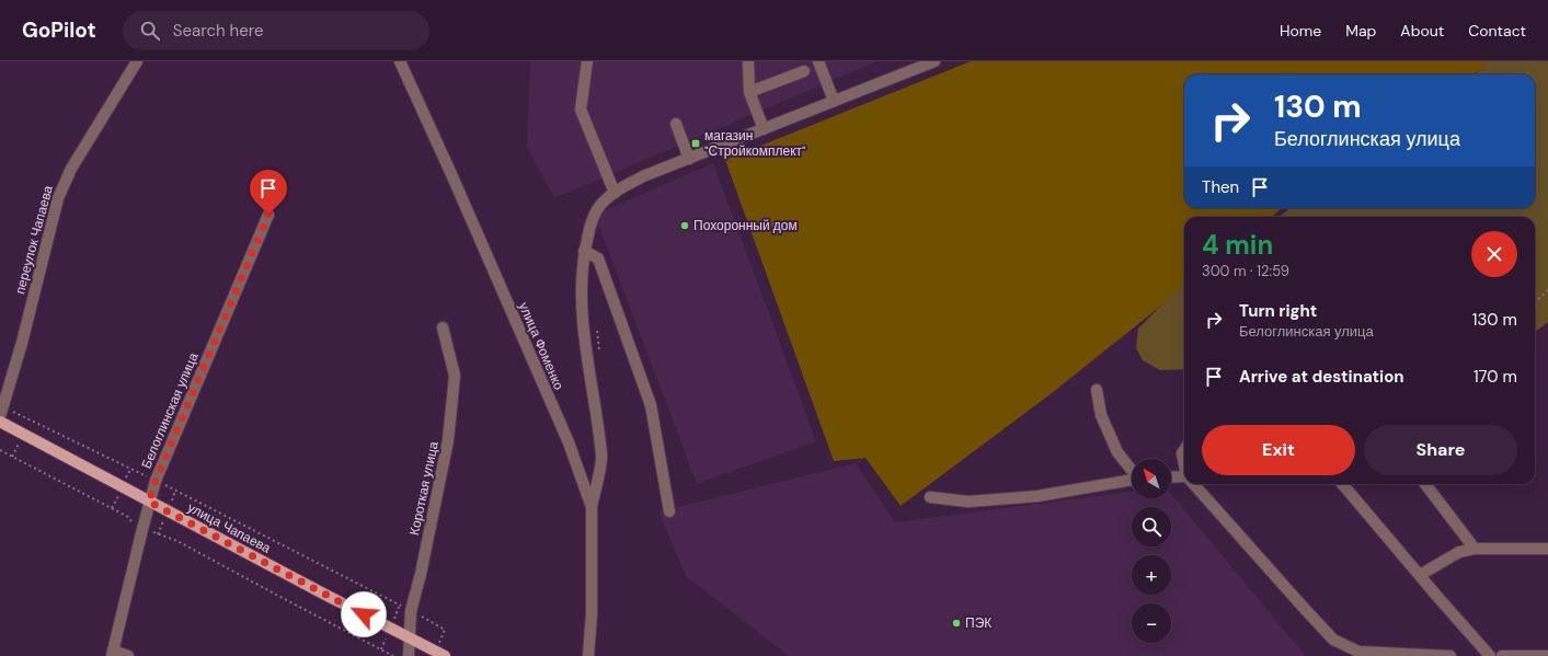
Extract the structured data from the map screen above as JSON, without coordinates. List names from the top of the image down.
{
  "streets": {
    "main road": ["улица Чапаева"],
    "street": [
      "переулок Чапаева",
      "улица Фоменко",
      "Белоглинская улица",
      "Короткая улица"
    ]
  },
  "crossings": [
    ["Белоглинская улица", "улица Чапаева"],
    ["Короткая улица", "улица Чапаева"]
  ],
  "places": {
    "transit": ["магазин \"Стройкомплект\""],
    "other": ["Похоронный дом", "ПЭК"]
  },
  "north": "top left",
  "page": {
    "header": "GoPilot",
    "search": "Search here",
    "nav": [
      "Home",
      "Map",
      "About",
      "Contact"
    ],
    "turn": ["130 m", "Белоглинская улица"],
    "then": "Then",
    "heading": ["4 min", "300 m · 12:59"],
    "list": [
      {
        "name": "Turn right",
        "note": "Белоглинская улица",
        "value": "130 m"
      },
      {
        "name": "Arrive at destination",
        "value": "170 m"
      }
    ],
    "buttons": ["Exit", "Share"],
    "map_buttons": ["+", "−"]
  }
}
